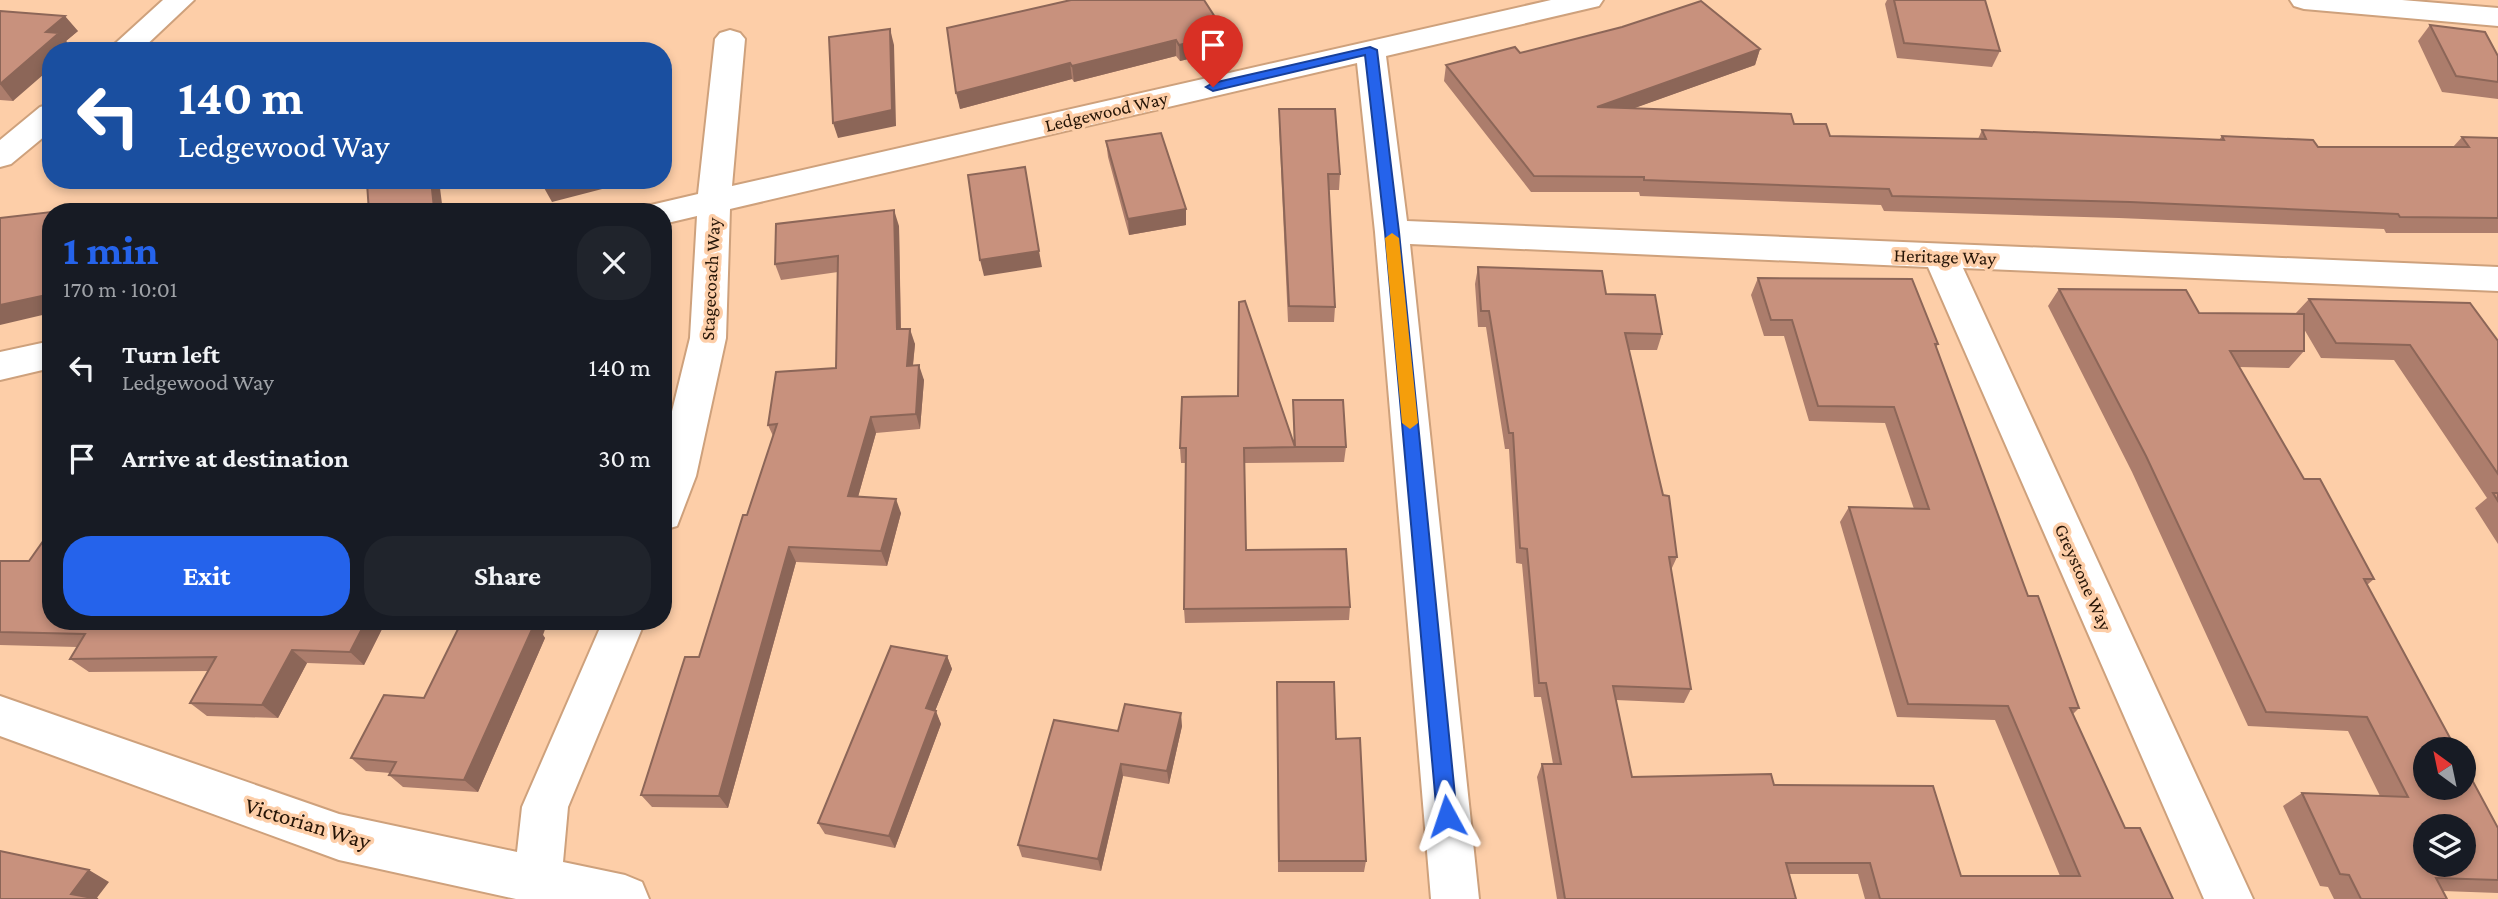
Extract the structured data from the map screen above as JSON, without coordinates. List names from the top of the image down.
{
  "streets": {
    "street": [
      "Ledgewood Way",
      "Heritage Way",
      "Stagecoach Way",
      "Greystone Way",
      "Victorian Way"
    ]
  },
  "crossings": [
    ["Ledgewood Way", "Stagecoach Way"],
    ["Heritage Way", "Greystone Way"]
  ],
  "north": "top left",
  "page": {
    "turn": ["140 m", "Ledgewood Way"],
    "heading": ["1 min", "170 m · 10:01"],
    "list": [
      {
        "name": "Turn left",
        "note": "Ledgewood Way",
        "value": "140 m"
      },
      {
        "name": "Arrive at destination",
        "value": "30 m"
      }
    ],
    "buttons": ["Exit", "Share"]
  }
}
